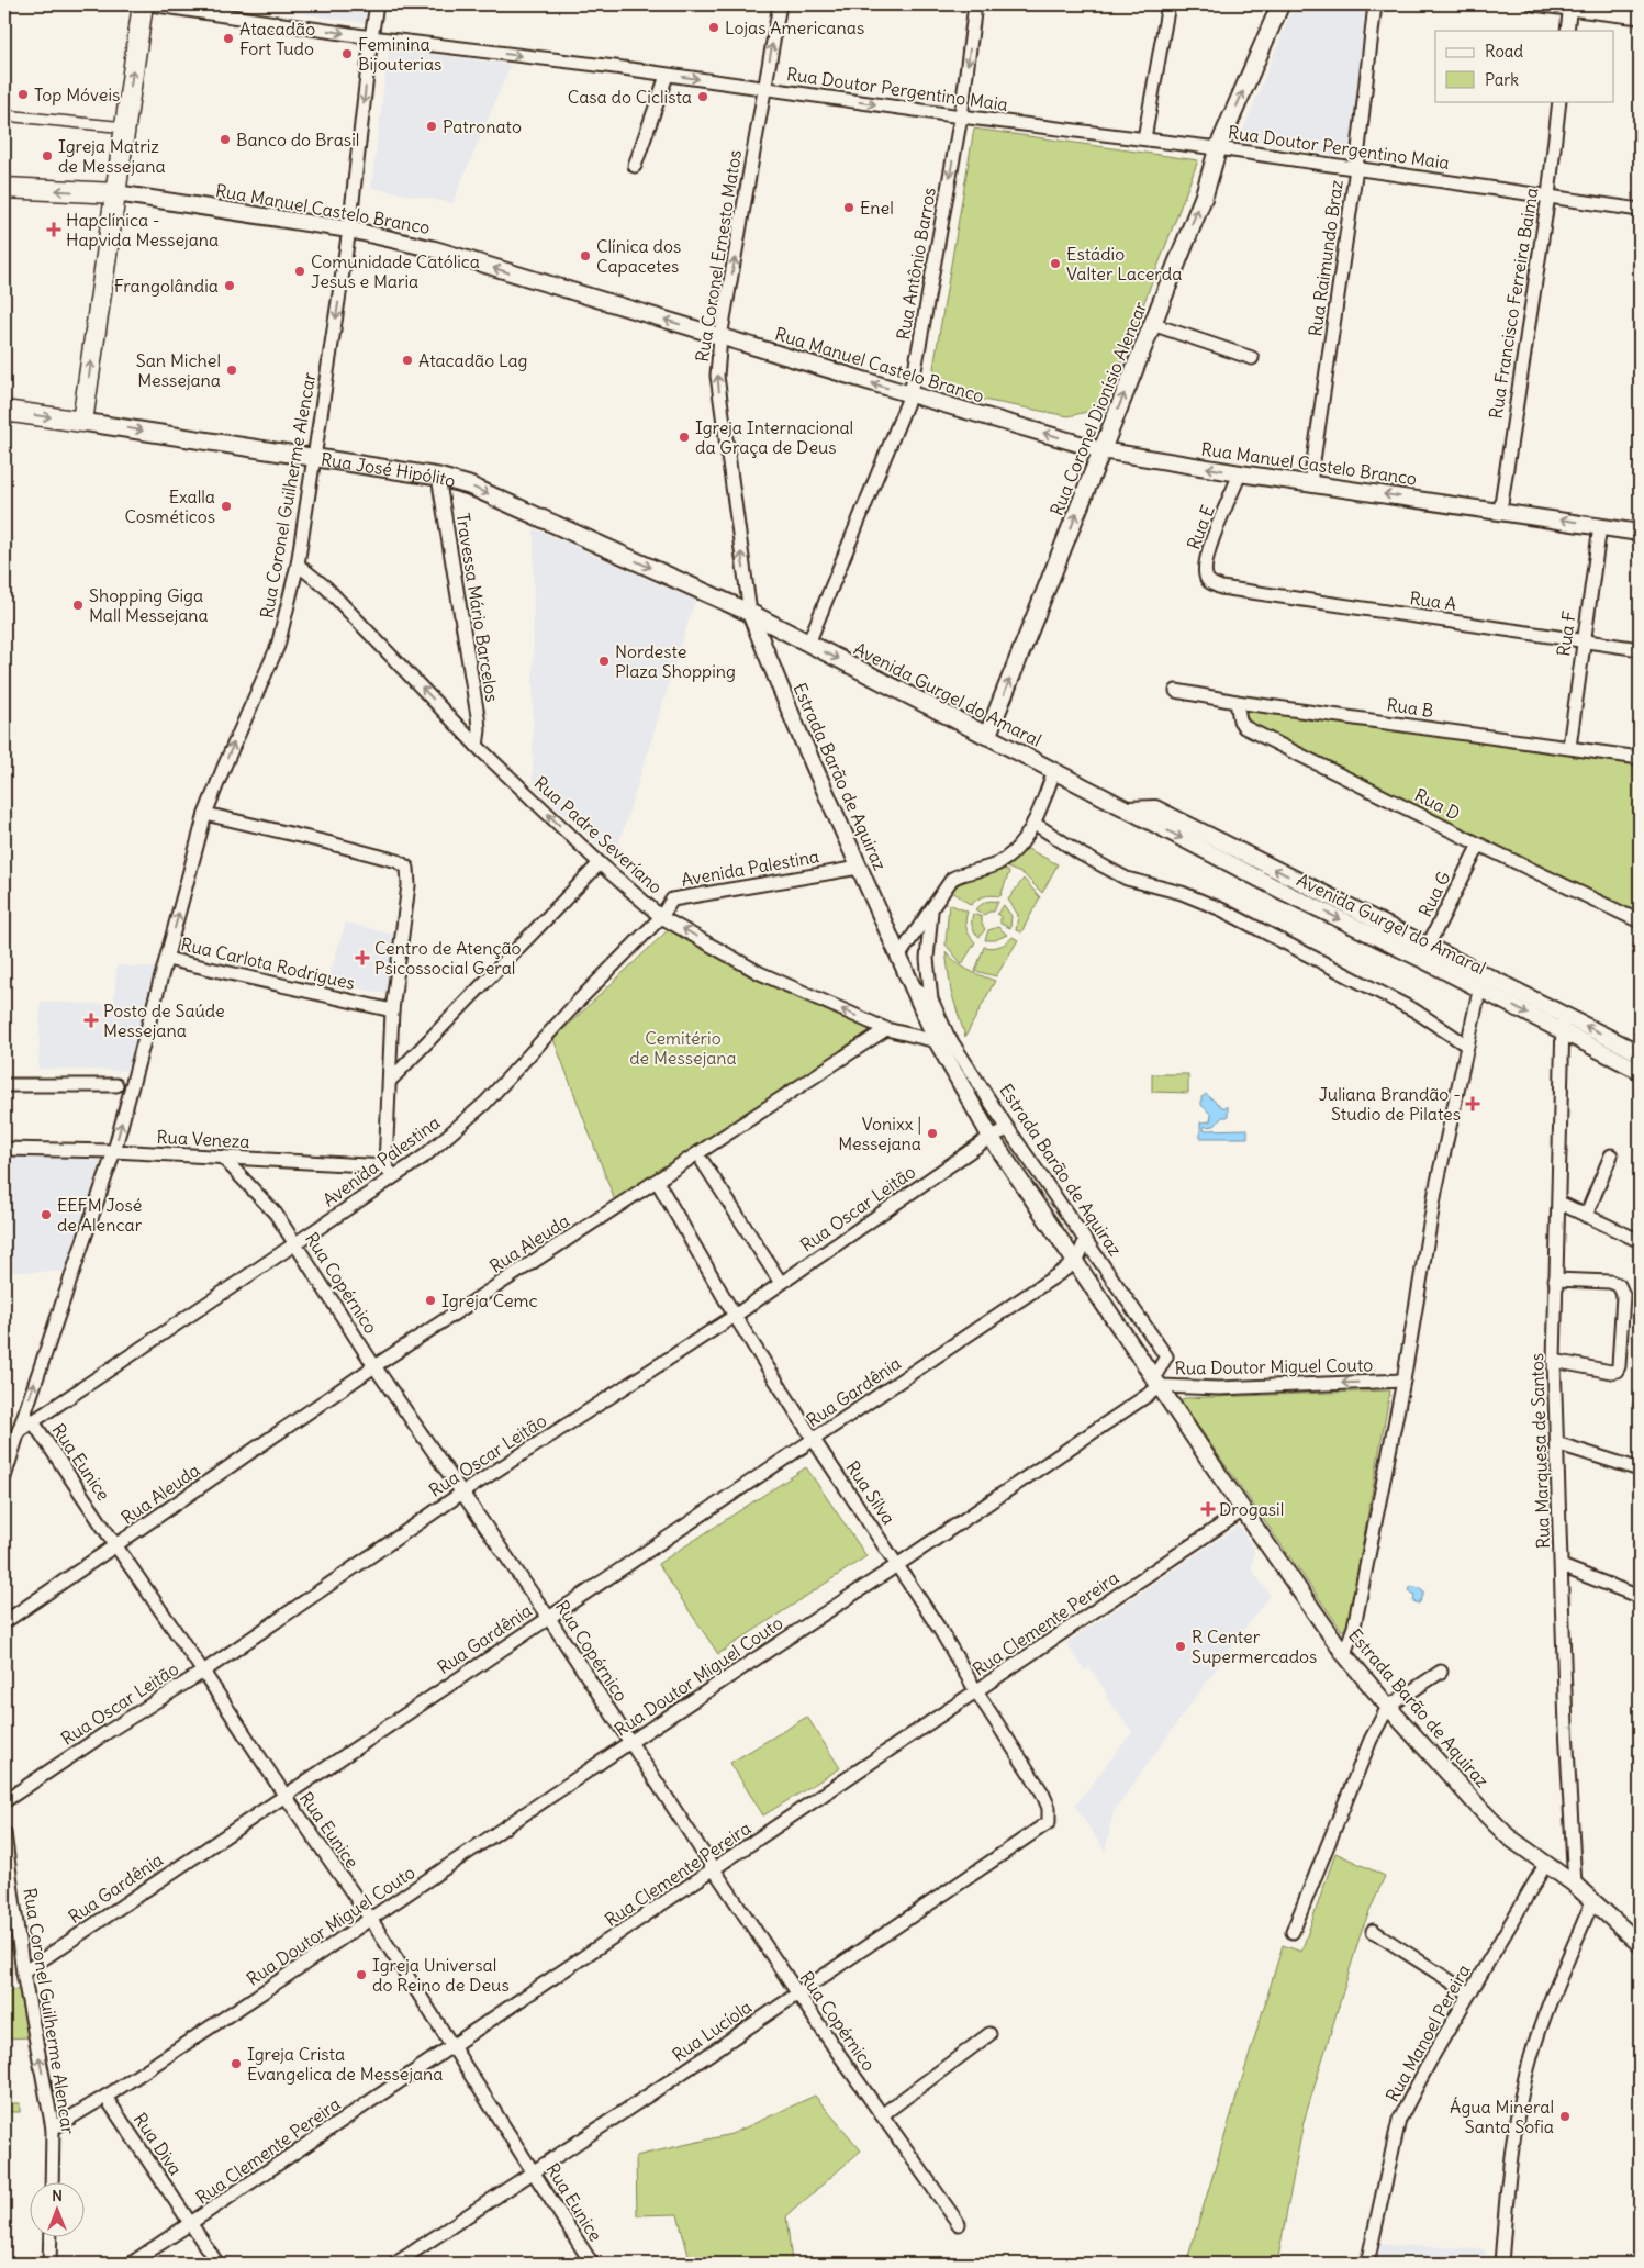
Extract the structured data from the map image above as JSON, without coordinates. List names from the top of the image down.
{
  "streets": {
    "main road": ["Rua Coronel Dionísio Alencar", "Rua José Hipólito", "Avenida Gurgel do Amaral"],
    "street": [
      "Rua Doutor Pergentino Maia",
      "Rua Manuel Castelo Branco",
      "Rua Coronel Ernesto Matos",
      "Rua Raimundo Braz",
      "Rua Antônio Barros",
      "Rua Francisco Ferreira Baima",
      "Rua Coronel Guilherme Alencar",
      "Rua E",
      "Rua A",
      "Travessa Mário Barcelos",
      "Rua F",
      "Rua B",
      "Estrada Barão de Aquiraz",
      "Rua D",
      "Rua Padre Severíano",
      "Avenida Palestina",
      "Rua G",
      "Rua Carlota Rodrigues",
      "Rua Veneza",
      "Rua Oscar Leitão",
      "Rua Aleuda",
      "Rua Copérnico",
      "Rua Doutor Miguel Couto",
      "Rua Gardênia",
      "Rua Marquesa de Santos",
      "Rua Eunice",
      "Rua Sílva",
      "Rua Clemente Pereira",
      "Rua Lucíola",
      "Rua Manoel Pereira",
      "Rua Diva"
    ]
  },
  "crossings": [
    ["Rua Doutor Pergentino Maia", "Rua Coronel Ernesto Matos"],
    ["Rua Doutor Pergentino Maia", "Rua Raimundo Braz"],
    ["Rua Doutor Pergentino Maia", "Rua Antônio Barros"],
    ["Rua Doutor Pergentino Maia", "Rua Francisco Ferreira Baima"],
    ["Rua Doutor Pergentino Maia", "Rua Coronel Dionísio Alencar"],
    ["Rua Doutor Pergentino Maia", "Rua Coronel Guilherme Alencar"],
    ["Rua Manuel Castelo Branco", "Rua Coronel Ernesto Matos"],
    ["Rua Manuel Castelo Branco", "Rua Raimundo Braz"],
    ["Rua Manuel Castelo Branco", "Rua Antônio Barros"],
    ["Rua Manuel Castelo Branco", "Rua Francisco Ferreira Baima"],
    ["Rua Manuel Castelo Branco", "Rua Coronel Dionísio Alencar"],
    ["Rua Manuel Castelo Branco", "Rua Coronel Guilherme Alencar"],
    ["Rua Manuel Castelo Branco", "Rua E"],
    ["Rua Manuel Castelo Branco", "Rua F"],
    ["Rua Coronel Ernesto Matos", "Rua José Hipólito"],
    ["Rua Coronel Ernesto Matos", "Avenida Gurgel do Amaral"],
    ["Rua Coronel Ernesto Matos", "Estrada Barão de Aquiraz"],
    ["Rua Antônio Barros", "Avenida Gurgel do Amaral"],
    ["Rua Coronel Dionísio Alencar", "Avenida Gurgel do Amaral"],
    ["Rua José Hipólito", "Rua Coronel Guilherme Alencar"],
    ["Rua José Hipólito", "Travessa Mário Barcelos"],
    ["Rua José Hipólito", "Avenida Gurgel do Amaral"],
    ["Rua José Hipólito", "Estrada Barão de Aquiraz"],
    ["Rua Coronel Guilherme Alencar", "Rua Padre Severíano"],
    ["Rua Coronel Guilherme Alencar", "Avenida Palestina"],
    ["Rua Coronel Guilherme Alencar", "Rua Carlota Rodrigues"],
    ["Rua Coronel Guilherme Alencar", "Rua Veneza"],
    ["Rua Coronel Guilherme Alencar", "Rua Doutor Miguel Couto"],
    ["Rua Coronel Guilherme Alencar", "Rua Gardênia"],
    ["Rua E", "Rua A"],
    ["Rua A", "Rua F"],
    ["Travessa Mário Barcelos", "Rua Padre Severíano"],
    ["Rua F", "Rua B"],
    ["Avenida Gurgel do Amaral", "Estrada Barão de Aquiraz"],
    ["Avenida Gurgel do Amaral", "Rua G"],
    ["Avenida Gurgel do Amaral", "Rua Marquesa de Santos"],
    ["Rua B", "Rua D"],
    ["Estrada Barão de Aquiraz", "Rua Padre Severíano"],
    ["Estrada Barão de Aquiraz", "Avenida Palestina"],
    ["Estrada Barão de Aquiraz", "Rua Oscar Leitão"],
    ["Estrada Barão de Aquiraz", "Rua Doutor Miguel Couto"],
    ["Estrada Barão de Aquiraz", "Rua Gardênia"],
    ["Estrada Barão de Aquiraz", "Rua Marquesa de Santos"],
    ["Estrada Barão de Aquiraz", "Rua Clemente Pereira"],
    ["Estrada Barão de Aquiraz", "Rua Manoel Pereira"],
    ["Rua D", "Rua G"],
    ["Rua Padre Severíano", "Avenida Palestina"],
    ["Rua Padre Severíano", "Rua Aleuda"],
    ["Avenida Palestina", "Rua Copérnico"],
    ["Avenida Palestina", "Rua Eunice"],
    ["Rua Veneza", "Rua Copérnico"],
    ["Rua Oscar Leitão", "Rua Copérnico"],
    ["Rua Oscar Leitão", "Rua Eunice"],
    ["Rua Oscar Leitão", "Rua Sílva"],
    ["Rua Aleuda", "Rua Copérnico"],
    ["Rua Aleuda", "Rua Eunice"],
    ["Rua Aleuda", "Rua Sílva"],
    ["Rua Copérnico", "Rua Doutor Miguel Couto"],
    ["Rua Copérnico", "Rua Gardênia"],
    ["Rua Copérnico", "Rua Clemente Pereira"],
    ["Rua Copérnico", "Rua Lucíola"],
    ["Rua Doutor Miguel Couto", "Rua Eunice"],
    ["Rua Doutor Miguel Couto", "Rua Sílva"],
    ["Rua Doutor Miguel Couto", "Rua Diva"],
    ["Rua Gardênia", "Rua Eunice"],
    ["Rua Gardênia", "Rua Sílva"],
    ["Rua Eunice", "Rua Clemente Pereira"],
    ["Rua Eunice", "Rua Lucíola"],
    ["Rua Sílva", "Rua Clemente Pereira"],
    ["Rua Sílva", "Rua Lucíola"],
    ["Rua Clemente Pereira", "Rua Diva"]
  ],
  "one_way": [
    "Rua Doutor Pergentino Maia",
    "Rua Manuel Castelo Branco",
    "Rua Coronel Ernesto Matos",
    "Rua Antônio Barros",
    "Rua Coronel Dionísio Alencar",
    "Rua José Hipólito",
    "Rua Padre Severíano"
  ],
  "parks": ["Cemitério de Messejana"],
  "places": {
    "other": [
      "Lojas Americanas",
      "Atacadão Fort Tudo",
      "Feminina Bijouterias",
      "Top Móveis",
      "Casa do Ciclista",
      "Patronato",
      "Banco do Brasil",
      "Igreja Matriz de Messejana",
      "Enel",
      "Clínica dos Capacetes",
      "Estádio Valter Lacerda",
      "Comunidade Católica Jesus e Maria",
      "Frangolândia",
      "Atacadão Lag",
      "San Michel Messejana",
      "Igreja Internacional da Graça de Deus",
      "Exalla Cosméticos",
      "Shopping Giga Mall Messejana",
      "Nordeste Plaza Shopping",
      "Vonixx | Messejana",
      "EEFM José de Alencar",
      "Igreja Cemc",
      "R Center Supermercados",
      "Igreja Universal do Reino de Deus",
      "Igreja Crista Evangelica de Messejana",
      "Água Mineral Santa Sofia"
    ],
    "health": [
      "Hapclínica - Hapvida Messejana",
      "Centro de Atenção Psicossocial Geral",
      "Posto de Saúde Messejana",
      "Juliana Brandão - Studio de Pilates",
      "Drogasil"
    ]
  },
  "legend": ["Road", "Park"],
  "north": "top"
}
